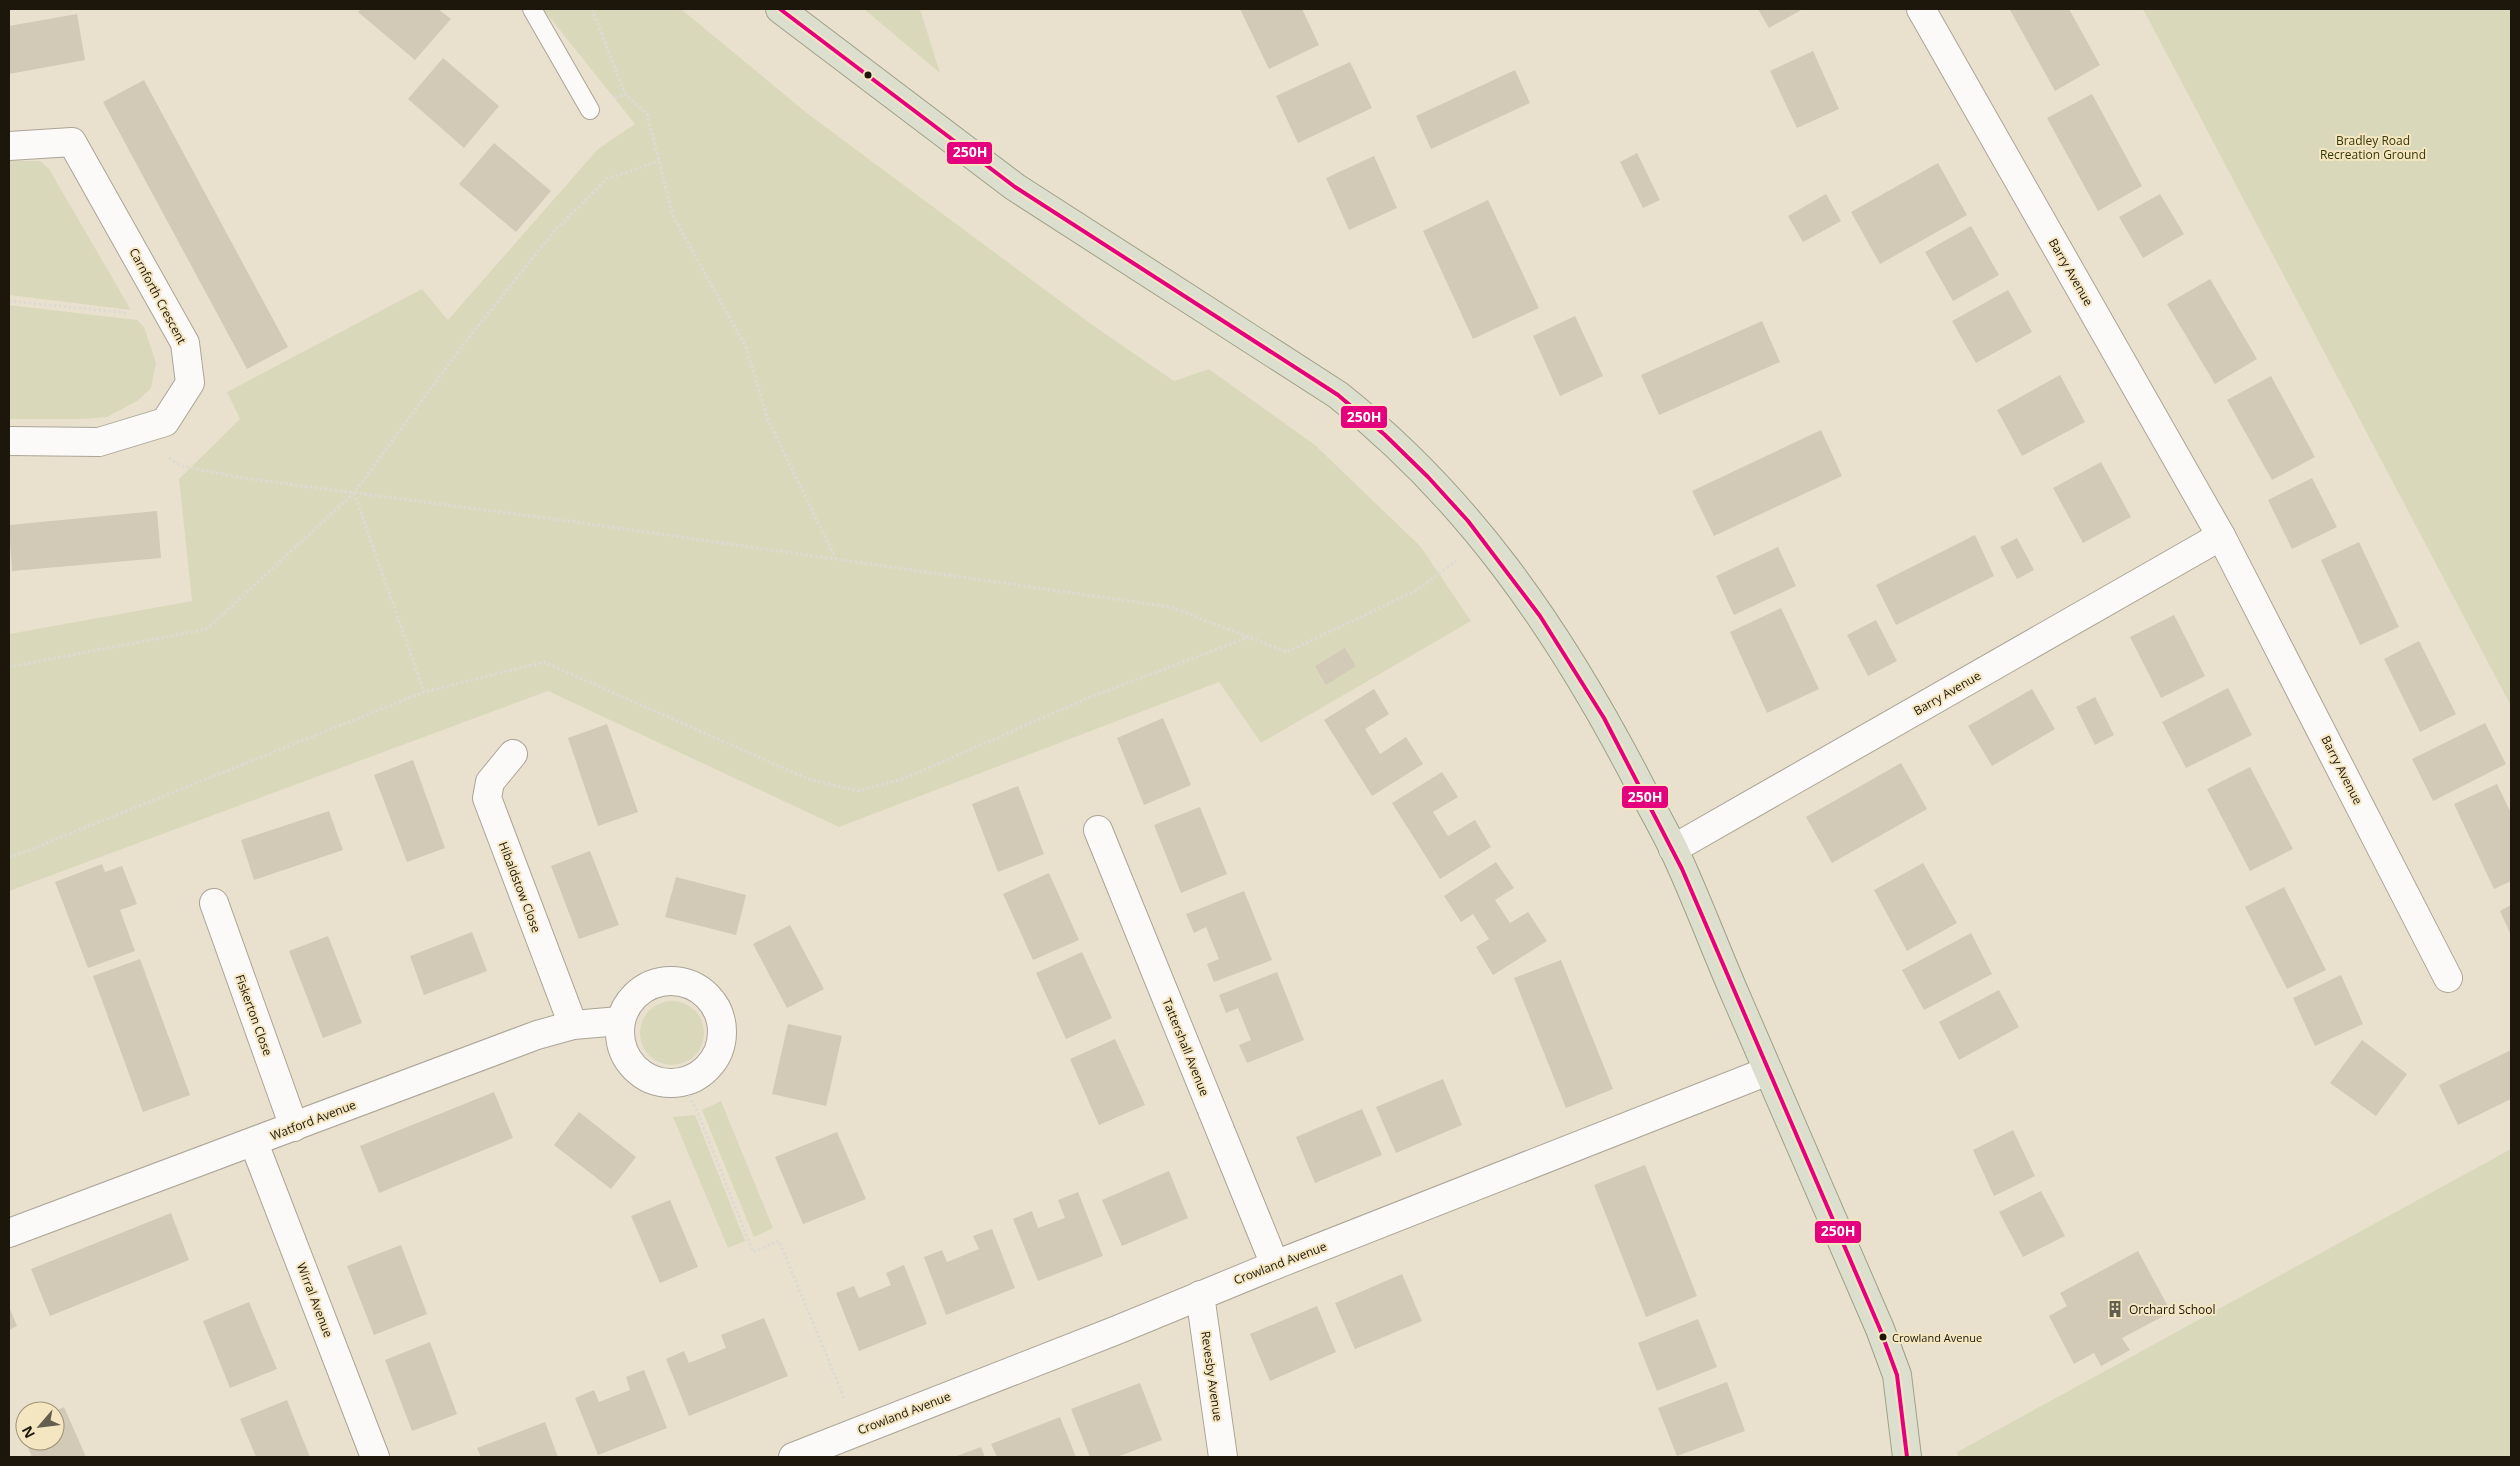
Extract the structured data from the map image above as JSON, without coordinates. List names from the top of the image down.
{
  "streets": {
    "street": [
      "Barry Avenue",
      "Carnforth Crescent",
      "Hibaldstow Close",
      "Fiskerton Close",
      "Tattershall Avenue",
      "Watford Avenue",
      "Crowland Avenue",
      "Wirral Avenue",
      "Revesby Avenue"
    ]
  },
  "crossings": [
    ["Hibaldstow Close", "Watford Avenue"],
    ["Fiskerton Close", "Watford Avenue"],
    ["Tattershall Avenue", "Crowland Avenue"],
    ["Watford Avenue", "Wirral Avenue"],
    ["Crowland Avenue", "Revesby Avenue"]
  ],
  "parks": ["Bradley Road Recreation Ground"],
  "places": {
    "building": ["Orchard School"],
    "other": ["Crowland Avenue"]
  },
  "lines": ["transit line 250H"],
  "north": "bottom left"
}
